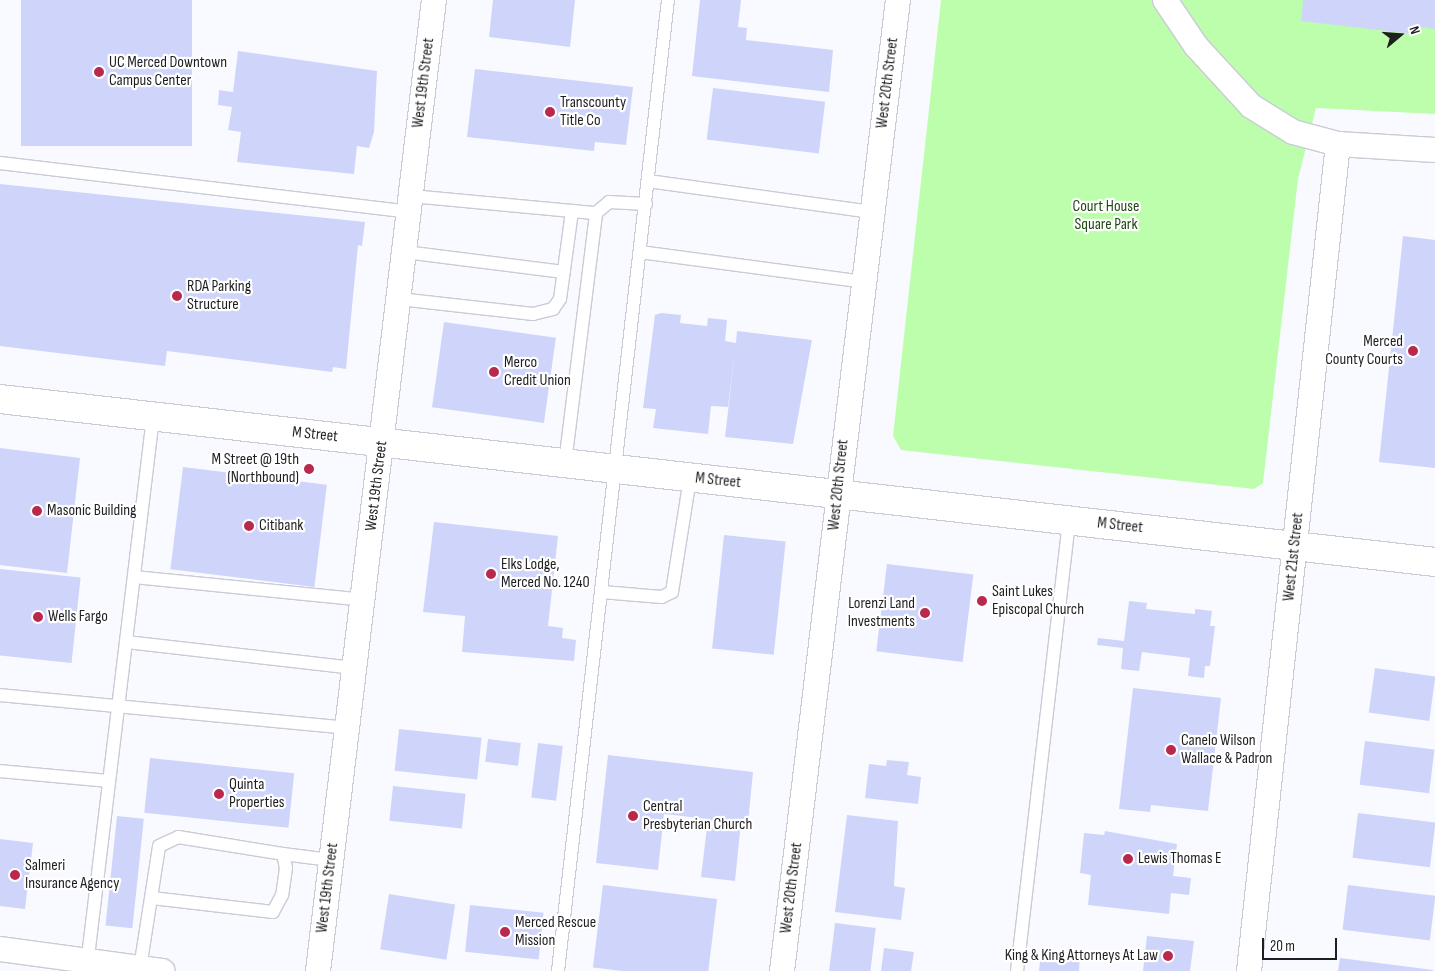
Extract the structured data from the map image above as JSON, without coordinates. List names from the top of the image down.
{
  "streets": {
    "street": [
      "West 19th Street",
      "West 20th Street",
      "M Street",
      "West 21st Street"
    ]
  },
  "crossings": [
    ["West 19th Street", "M Street"],
    ["West 20th Street", "M Street"],
    ["M Street", "West 21st Street"]
  ],
  "parks": ["Court House Square Park"],
  "places": [
    "UC Merced Downtown Campus Center",
    "Transcounty Title Co",
    "RDA Parking Structure",
    "Merced County Courts",
    "Merco Credit Union",
    "M Street @ 19th (Northbound)",
    "Masonic Building",
    "Citibank",
    "Elks Lodge, Merced No. 1240",
    "Saint Lukes Episcopal Church",
    "Lorenzi Land Investments",
    "Wells Fargo",
    "Canelo Wilson Wallace & Padron",
    "Quinta Properties",
    "Central Presbyterian Church",
    "Lewis Thomas E",
    "Salmeri Insurance Agency",
    "Merced Rescue Mission",
    "King & King Attorneys At Law"
  ],
  "scale_bar": "20 m",
  "north": "right"
}
